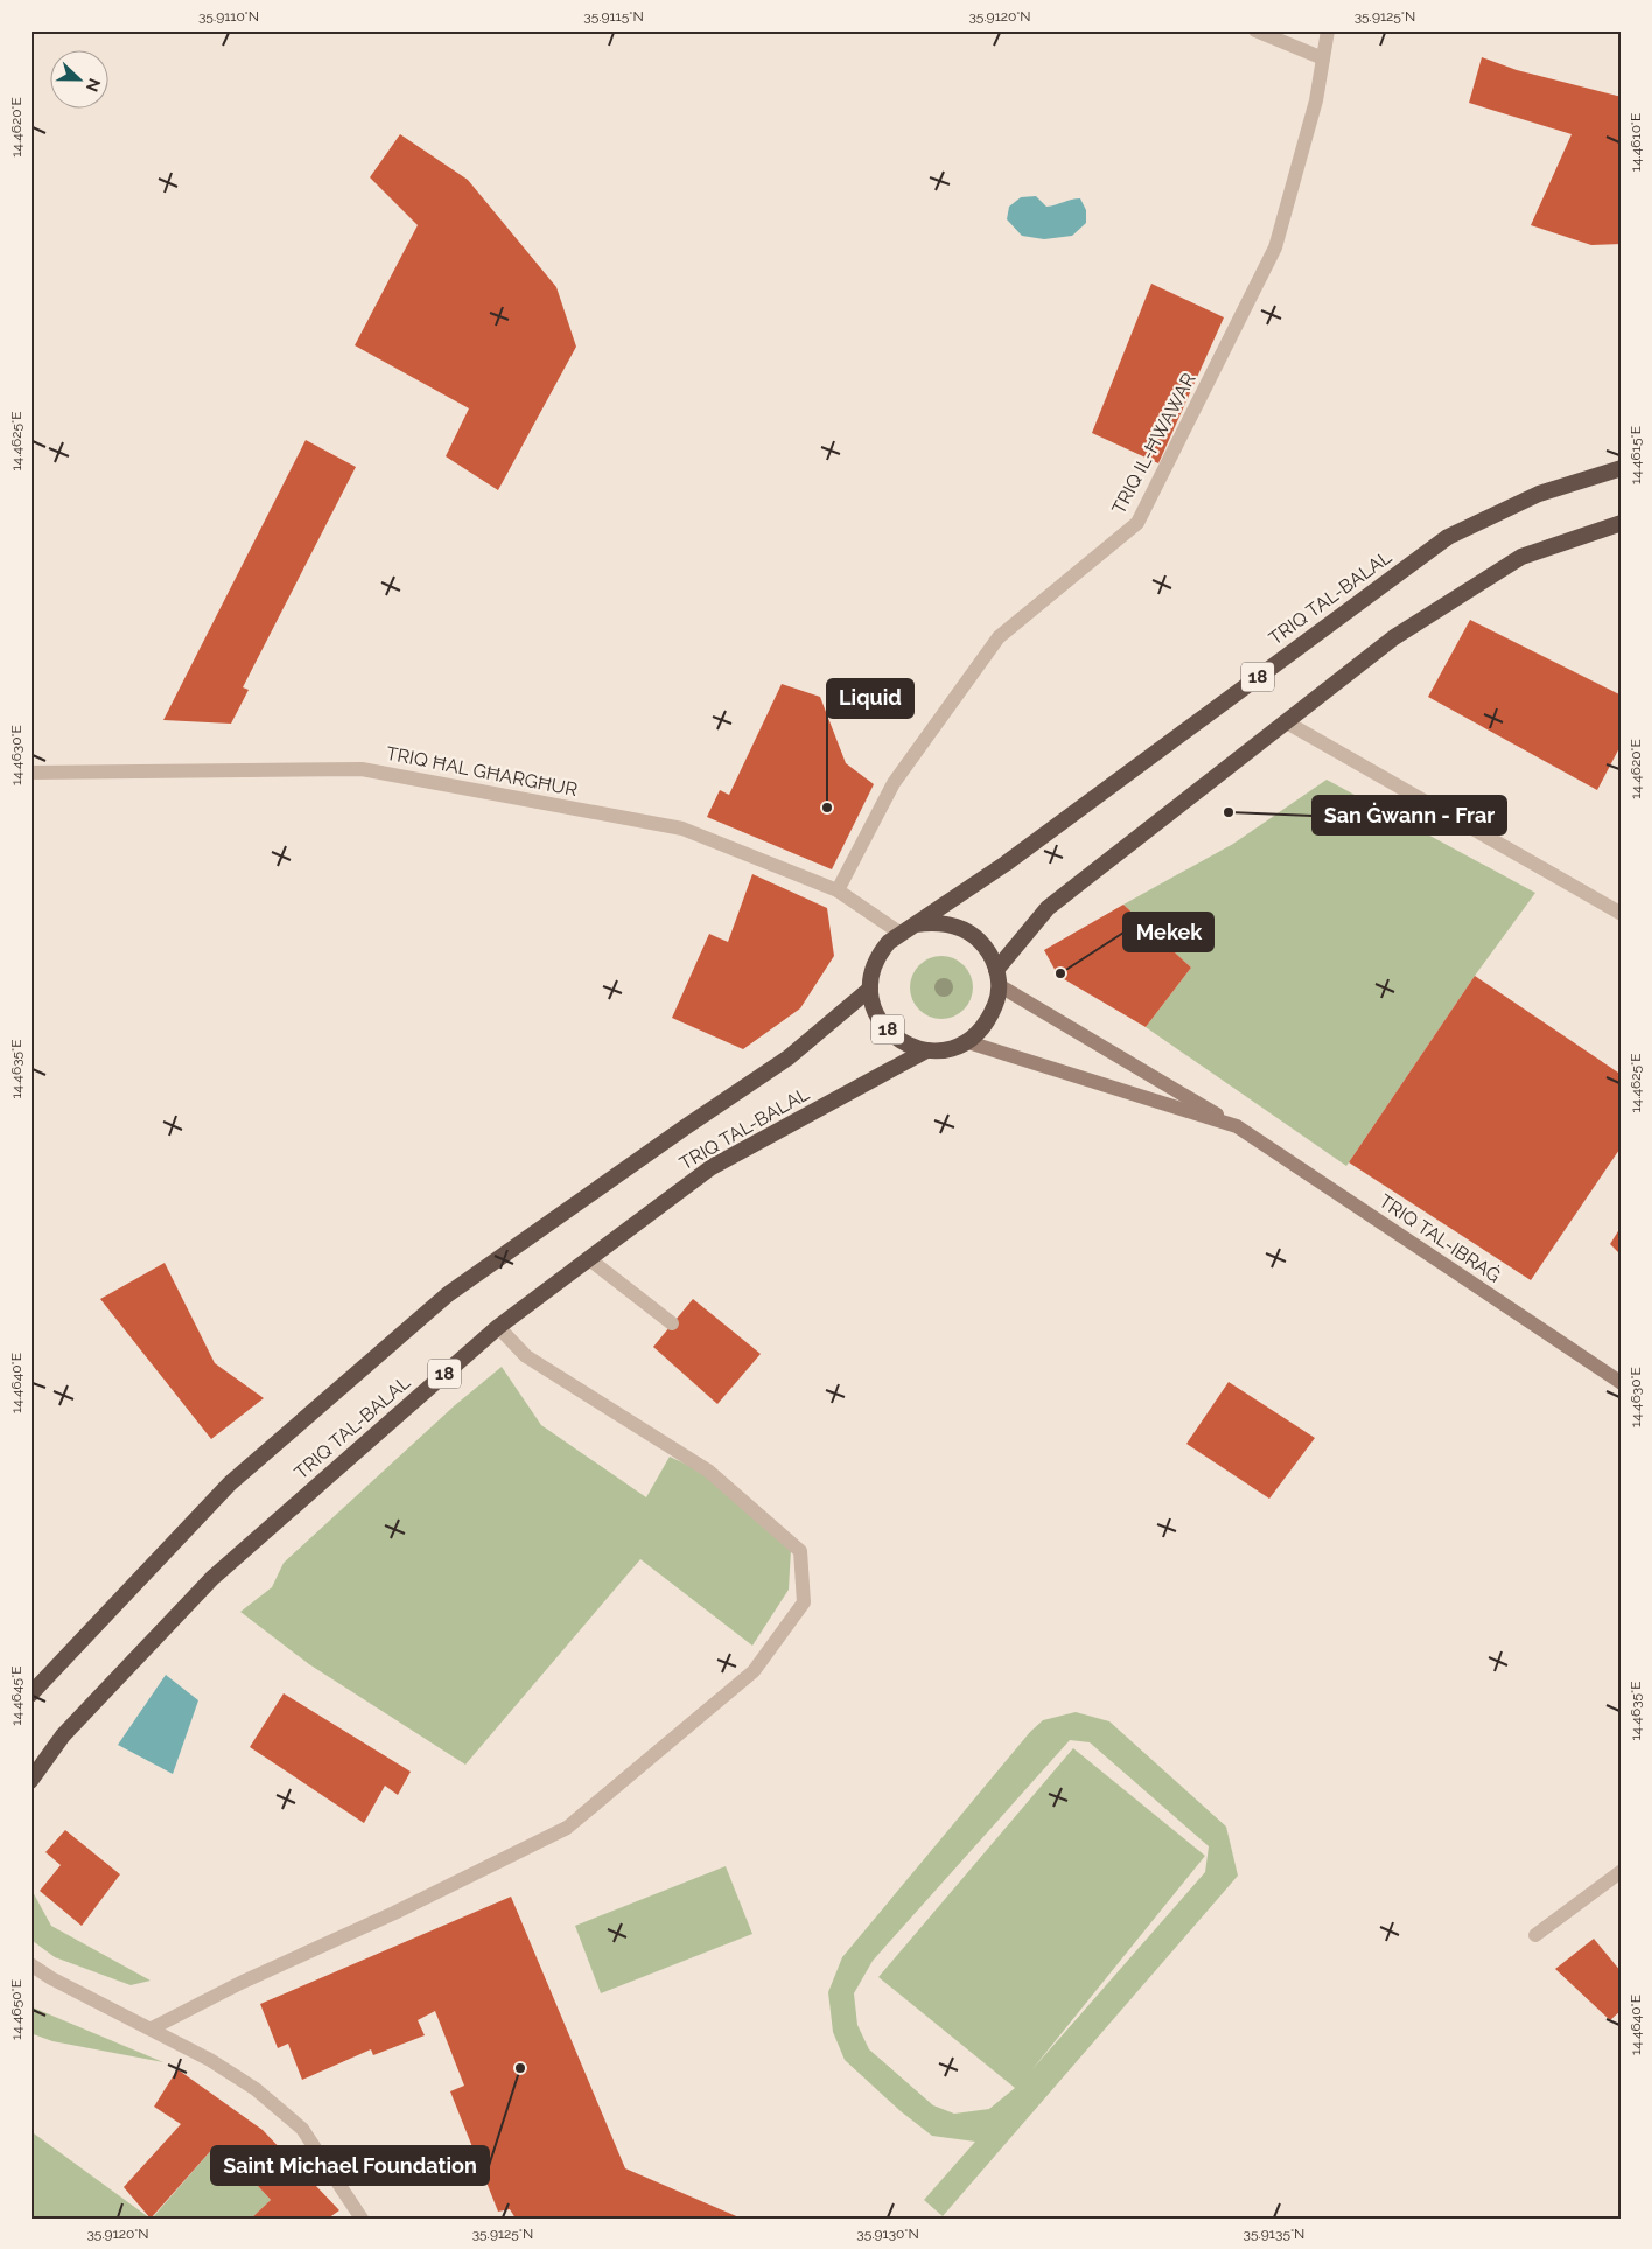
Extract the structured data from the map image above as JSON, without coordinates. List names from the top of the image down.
{
  "streets": {
    "highway": ["TRIQ TAL-BALAL", "18"],
    "main road": ["TRIQ TAL-IBRAĠ"],
    "street": ["TRIQ IL-ĦWAWAR", "TRIQ ĦAL GĦARGĦUR"]
  },
  "crossings": [
    ["TRIQ IL-ĦWAWAR", "TRIQ ĦAL GĦARGĦUR"],
    ["TRIQ TAL-BALAL", "TRIQ ĦAL GĦARGĦUR"],
    ["TRIQ TAL-BALAL", "TRIQ TAL-IBRAĠ"],
    ["TRIQ ĦAL GĦARGĦUR", "TRIQ TAL-IBRAĠ"]
  ],
  "places": [
    "Liquid",
    "San Ġwann - Frar",
    "Mekek",
    "Saint Michael Foundation"
  ],
  "north": "right",
  "coordinates": [
    "35.9110°N",
    "35.9115°N",
    "35.9120°N",
    "35.9125°N",
    "14.4620°E",
    "14.4610°E",
    "14.4625°E",
    "14.4615°E",
    "14.4630°E",
    "14.4635°E",
    "14.4640°E",
    "14.4645°E",
    "14.4650°E",
    "35.9130°N",
    "35.9135°N"
  ]
}
